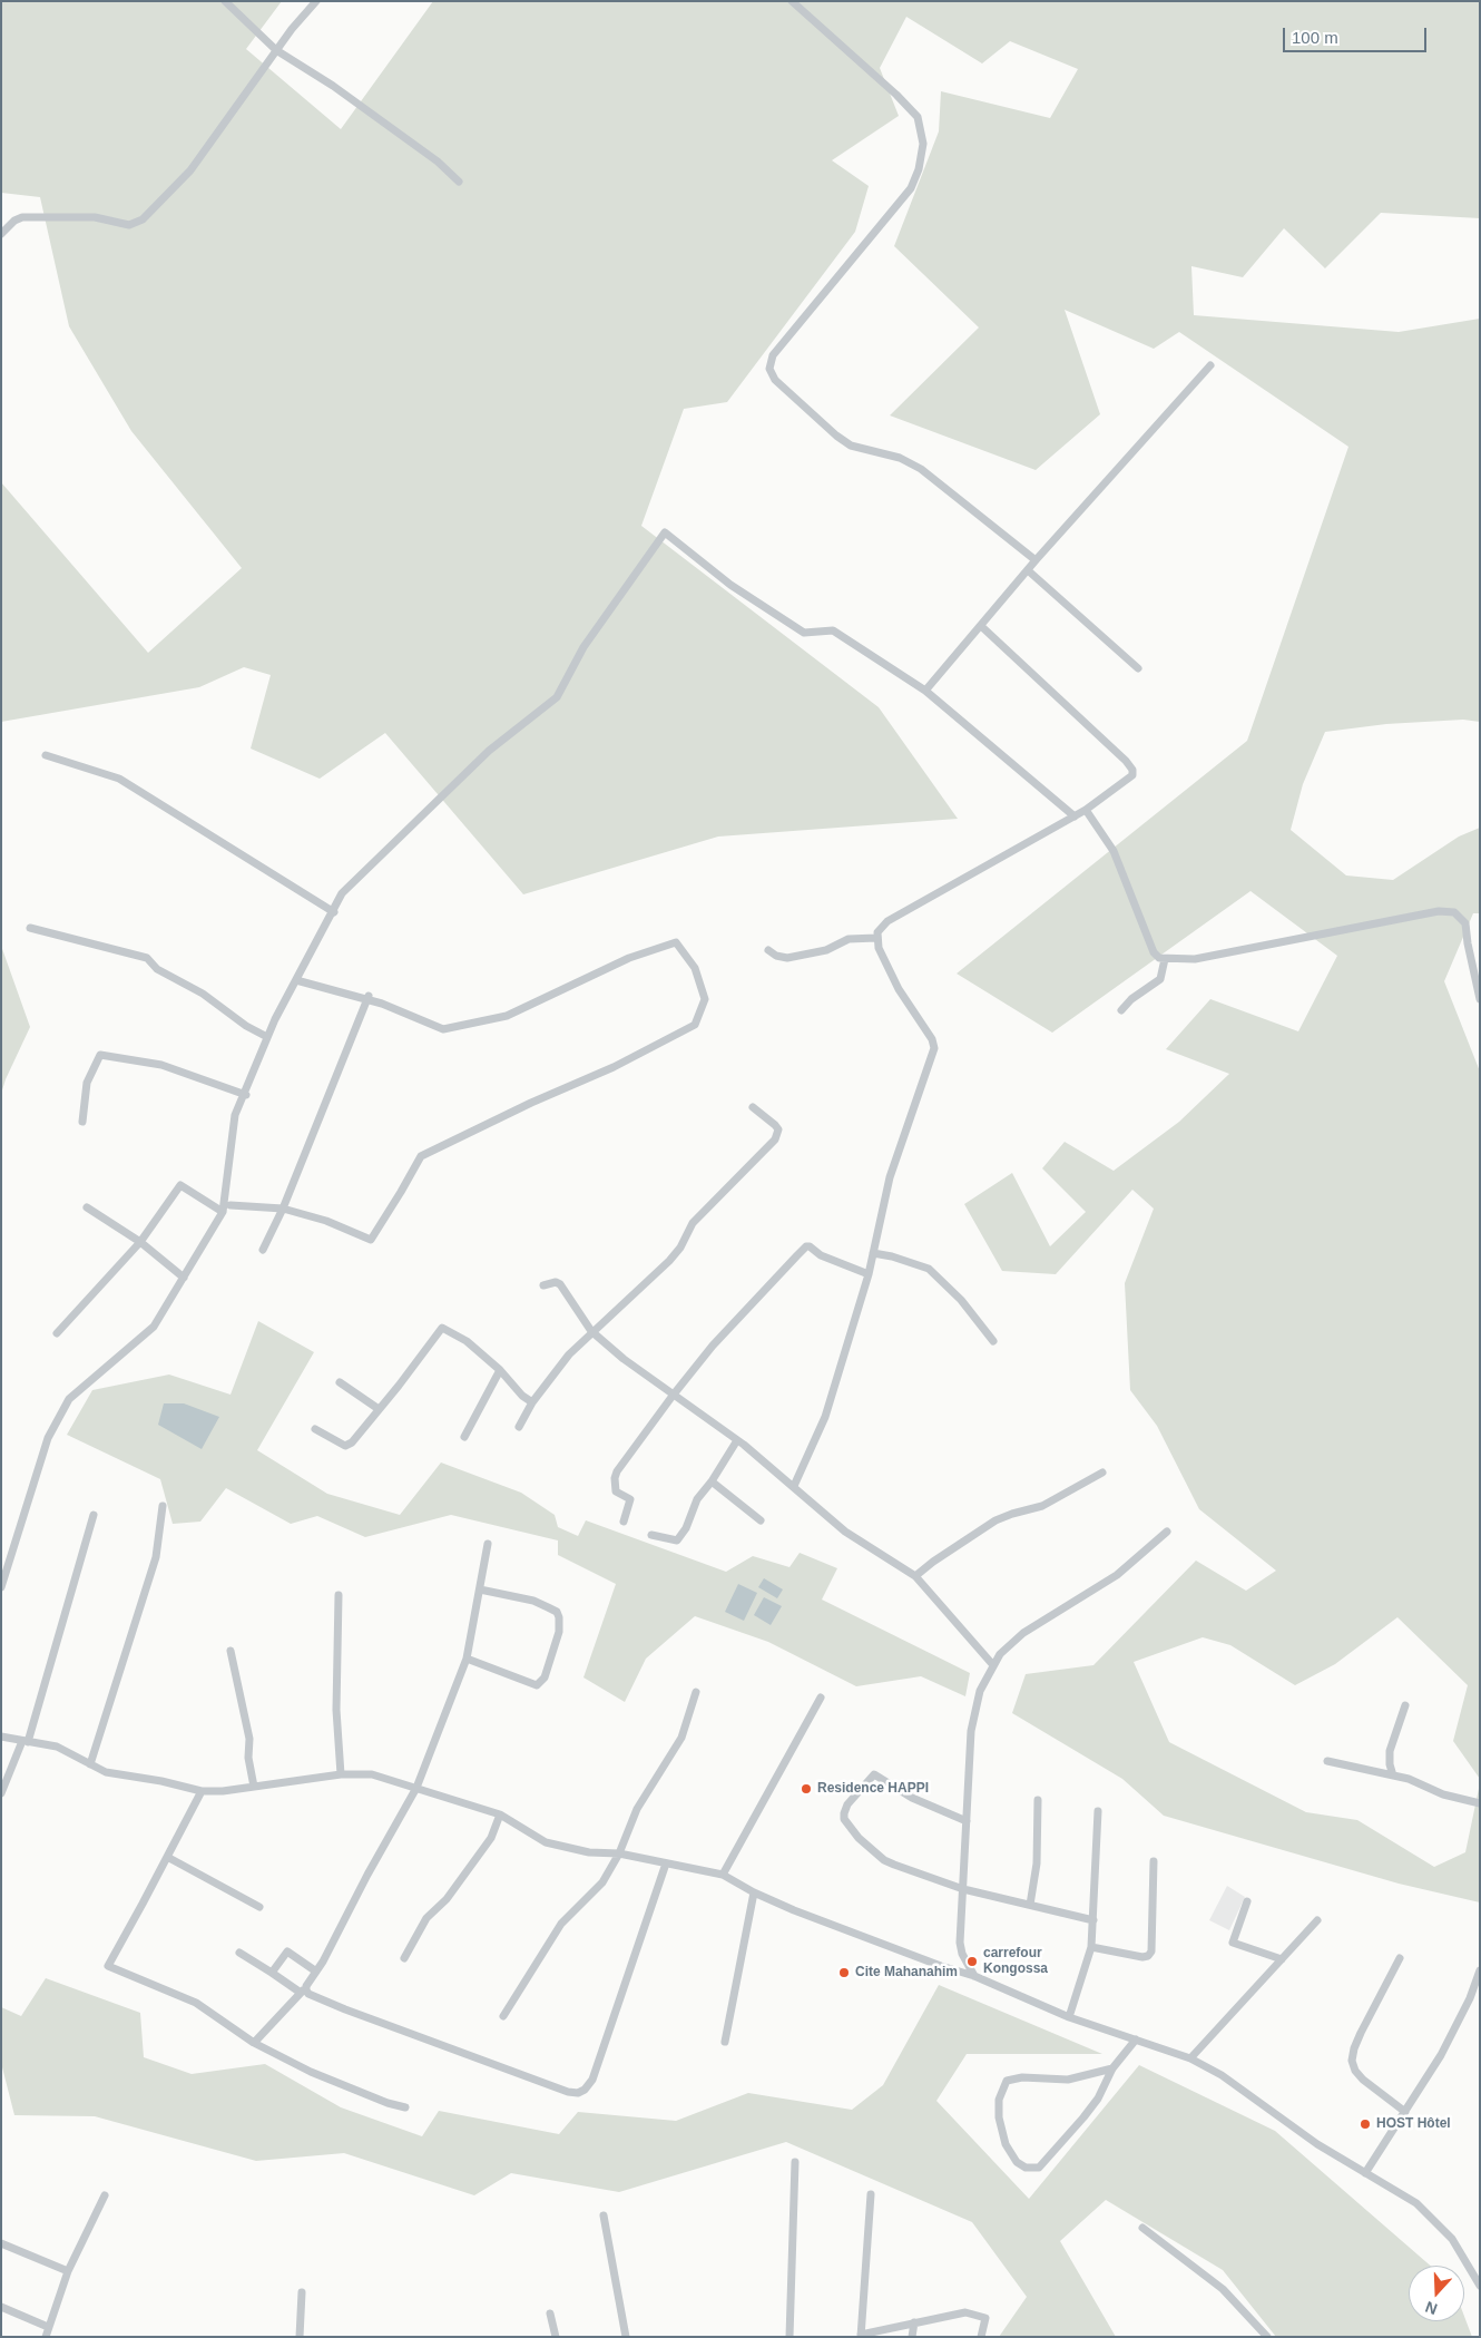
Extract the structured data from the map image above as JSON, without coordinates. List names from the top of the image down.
{
  "places": [
    "Residence HAPPI",
    "carrefour Kongossa",
    "Cite Mahanahim",
    "HOST Hôtel"
  ],
  "scale_bar": "100 m",
  "north": "bottom"
}
